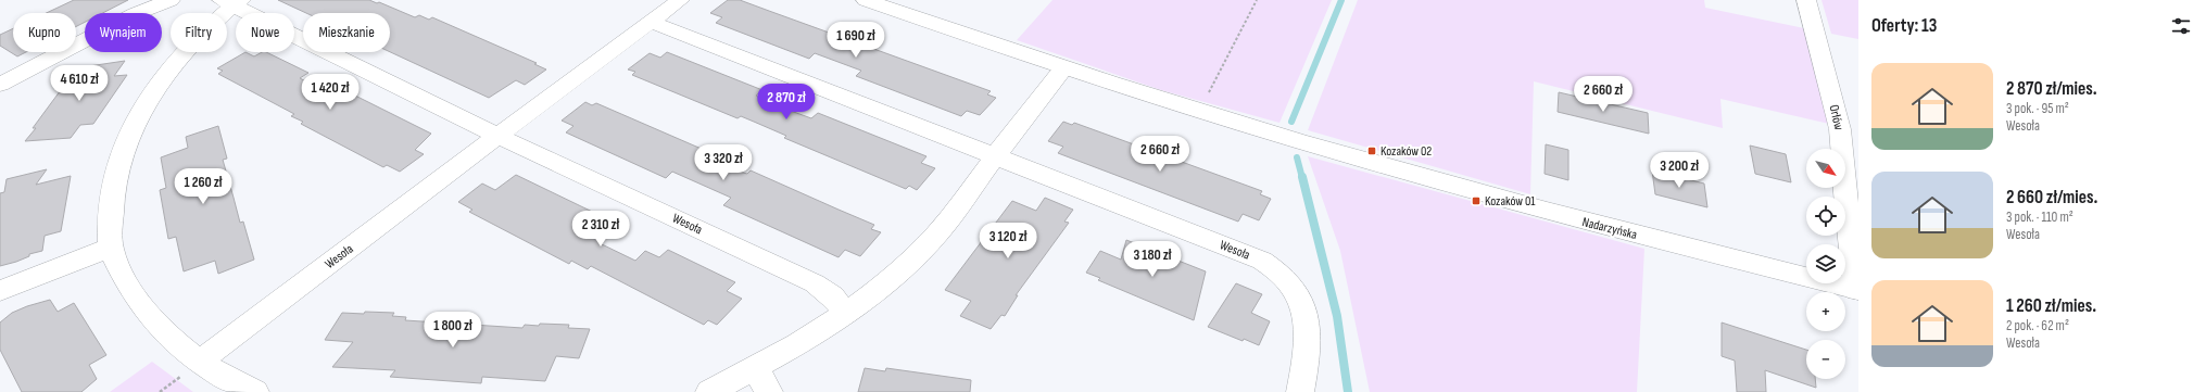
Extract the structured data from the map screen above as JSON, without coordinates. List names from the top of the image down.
{
  "streets": {
    "street": ["Orłów", "Wesoła", "Nadarzyńska"]
  },
  "crossings": [
    ["Orłów", "Nadarzyńska"]
  ],
  "places": {
    "transit": ["Kozaków 02", "Kozaków 01"]
  },
  "north": "bottom right",
  "page": {
    "heading": "Oferty: 13",
    "chip": [
      "Kupno",
      "Wynajem",
      "Filtry",
      "Nowe",
      "Mieszkanie"
    ],
    "price": [
      "1 690 zł",
      "4 610 zł",
      "1 420 zł",
      "2 660 zł",
      "2 870 zł",
      "2 660 zł",
      "3 320 zł",
      "3 200 zł",
      "1 260 zł",
      "2 310 zł",
      "3 120 zł",
      "3 180 zł",
      "1 800 zł"
    ],
    "list": [
      {
        "name": "2 870 zł/mies.",
        "note": "3 pok. · 95 m² · Wesoła"
      },
      {
        "name": "2 660 zł/mies.",
        "note": "3 pok. · 110 m² · Wesoła"
      },
      {
        "name": "1 260 zł/mies.",
        "note": "2 pok. · 62 m² · Wesoła"
      }
    ],
    "map_buttons": ["+", "−"]
  }
}
